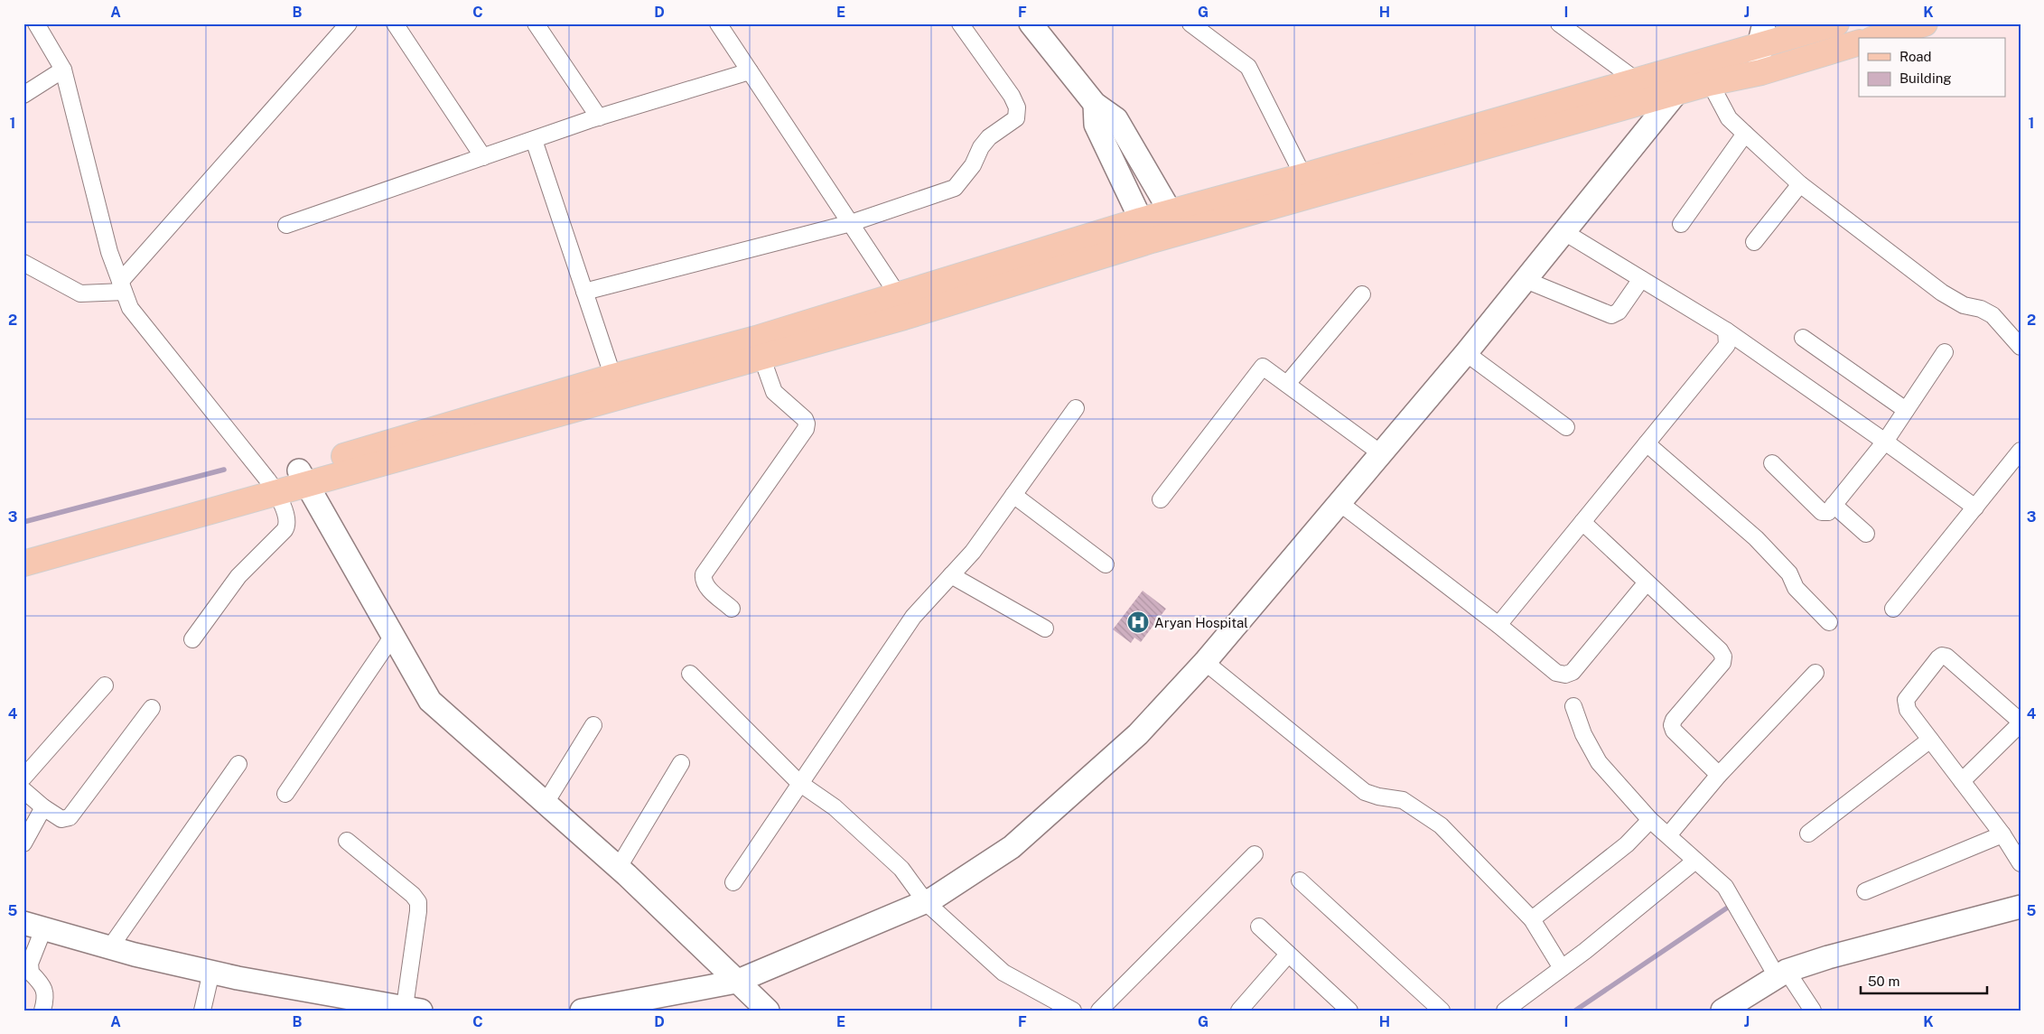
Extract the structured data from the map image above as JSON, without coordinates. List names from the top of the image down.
{
  "places": {
    "hospital": ["Aryan Hospital"]
  },
  "legend": ["Road", "Building"],
  "scale_bar": "50 m",
  "grid": {
    "columns": [
      "A",
      "B",
      "C",
      "D",
      "E",
      "F",
      "G",
      "H",
      "I",
      "J",
      "K"
    ],
    "rows": [
      "1",
      "2",
      "3",
      "4",
      "5"
    ]
  }
}
